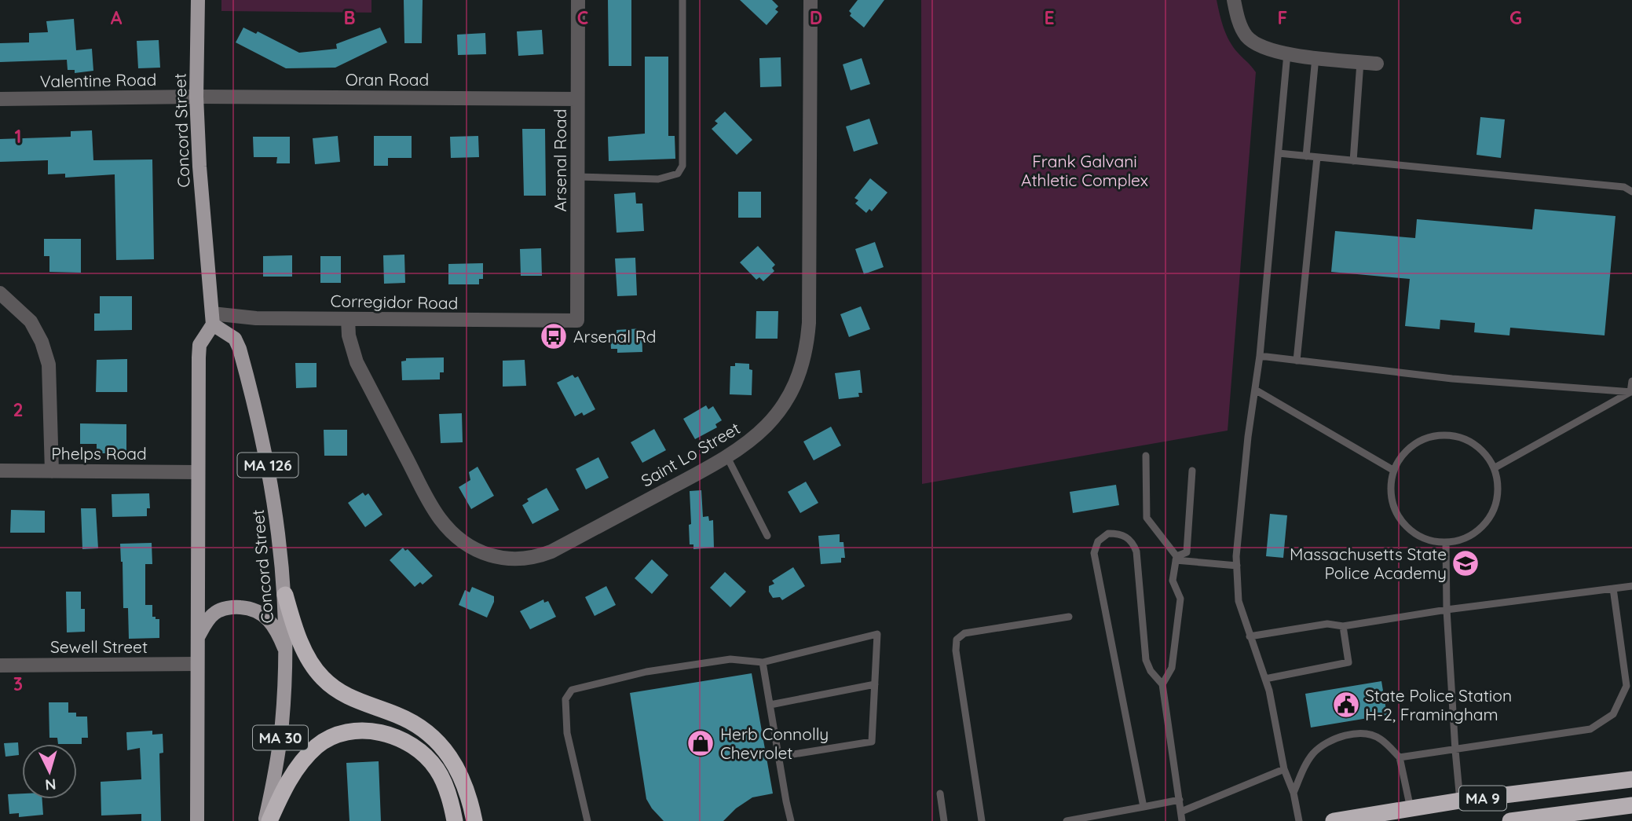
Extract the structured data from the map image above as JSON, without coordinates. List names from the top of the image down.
{
  "streets": {
    "highway": ["MA 9"],
    "main road": ["Concord Street", "MA 126", "MA 30"],
    "street": [
      "Oran Road",
      "Valentine Road",
      "Arsenal Road",
      "Corregidor Road",
      "Phelps Road",
      "Saint Lo Street",
      "Sewell Street"
    ]
  },
  "crossings": [
    ["Oran Road", "Valentine Road"],
    ["Oran Road", "Concord Street"],
    ["Oran Road", "Arsenal Road"],
    ["Valentine Road", "Concord Street"],
    ["Concord Street", "Corregidor Road"],
    ["Concord Street", "MA 30"],
    ["Arsenal Road", "Corregidor Road"],
    ["Corregidor Road", "Saint Lo Street"]
  ],
  "parks": ["Frank Galvani Athletic Complex"],
  "places": {
    "bus stop": ["Arsenal Rd"],
    "school or university": ["Massachusetts State Police Academy"],
    "public building": ["State Police Station H-2, Framingham"],
    "shop": ["Herb Connolly Chevrolet"]
  },
  "north": "bottom",
  "grid": {
    "columns": [
      "A",
      "B",
      "C",
      "D",
      "E",
      "F",
      "G"
    ],
    "rows": ["1", "2", "3"]
  }
}
